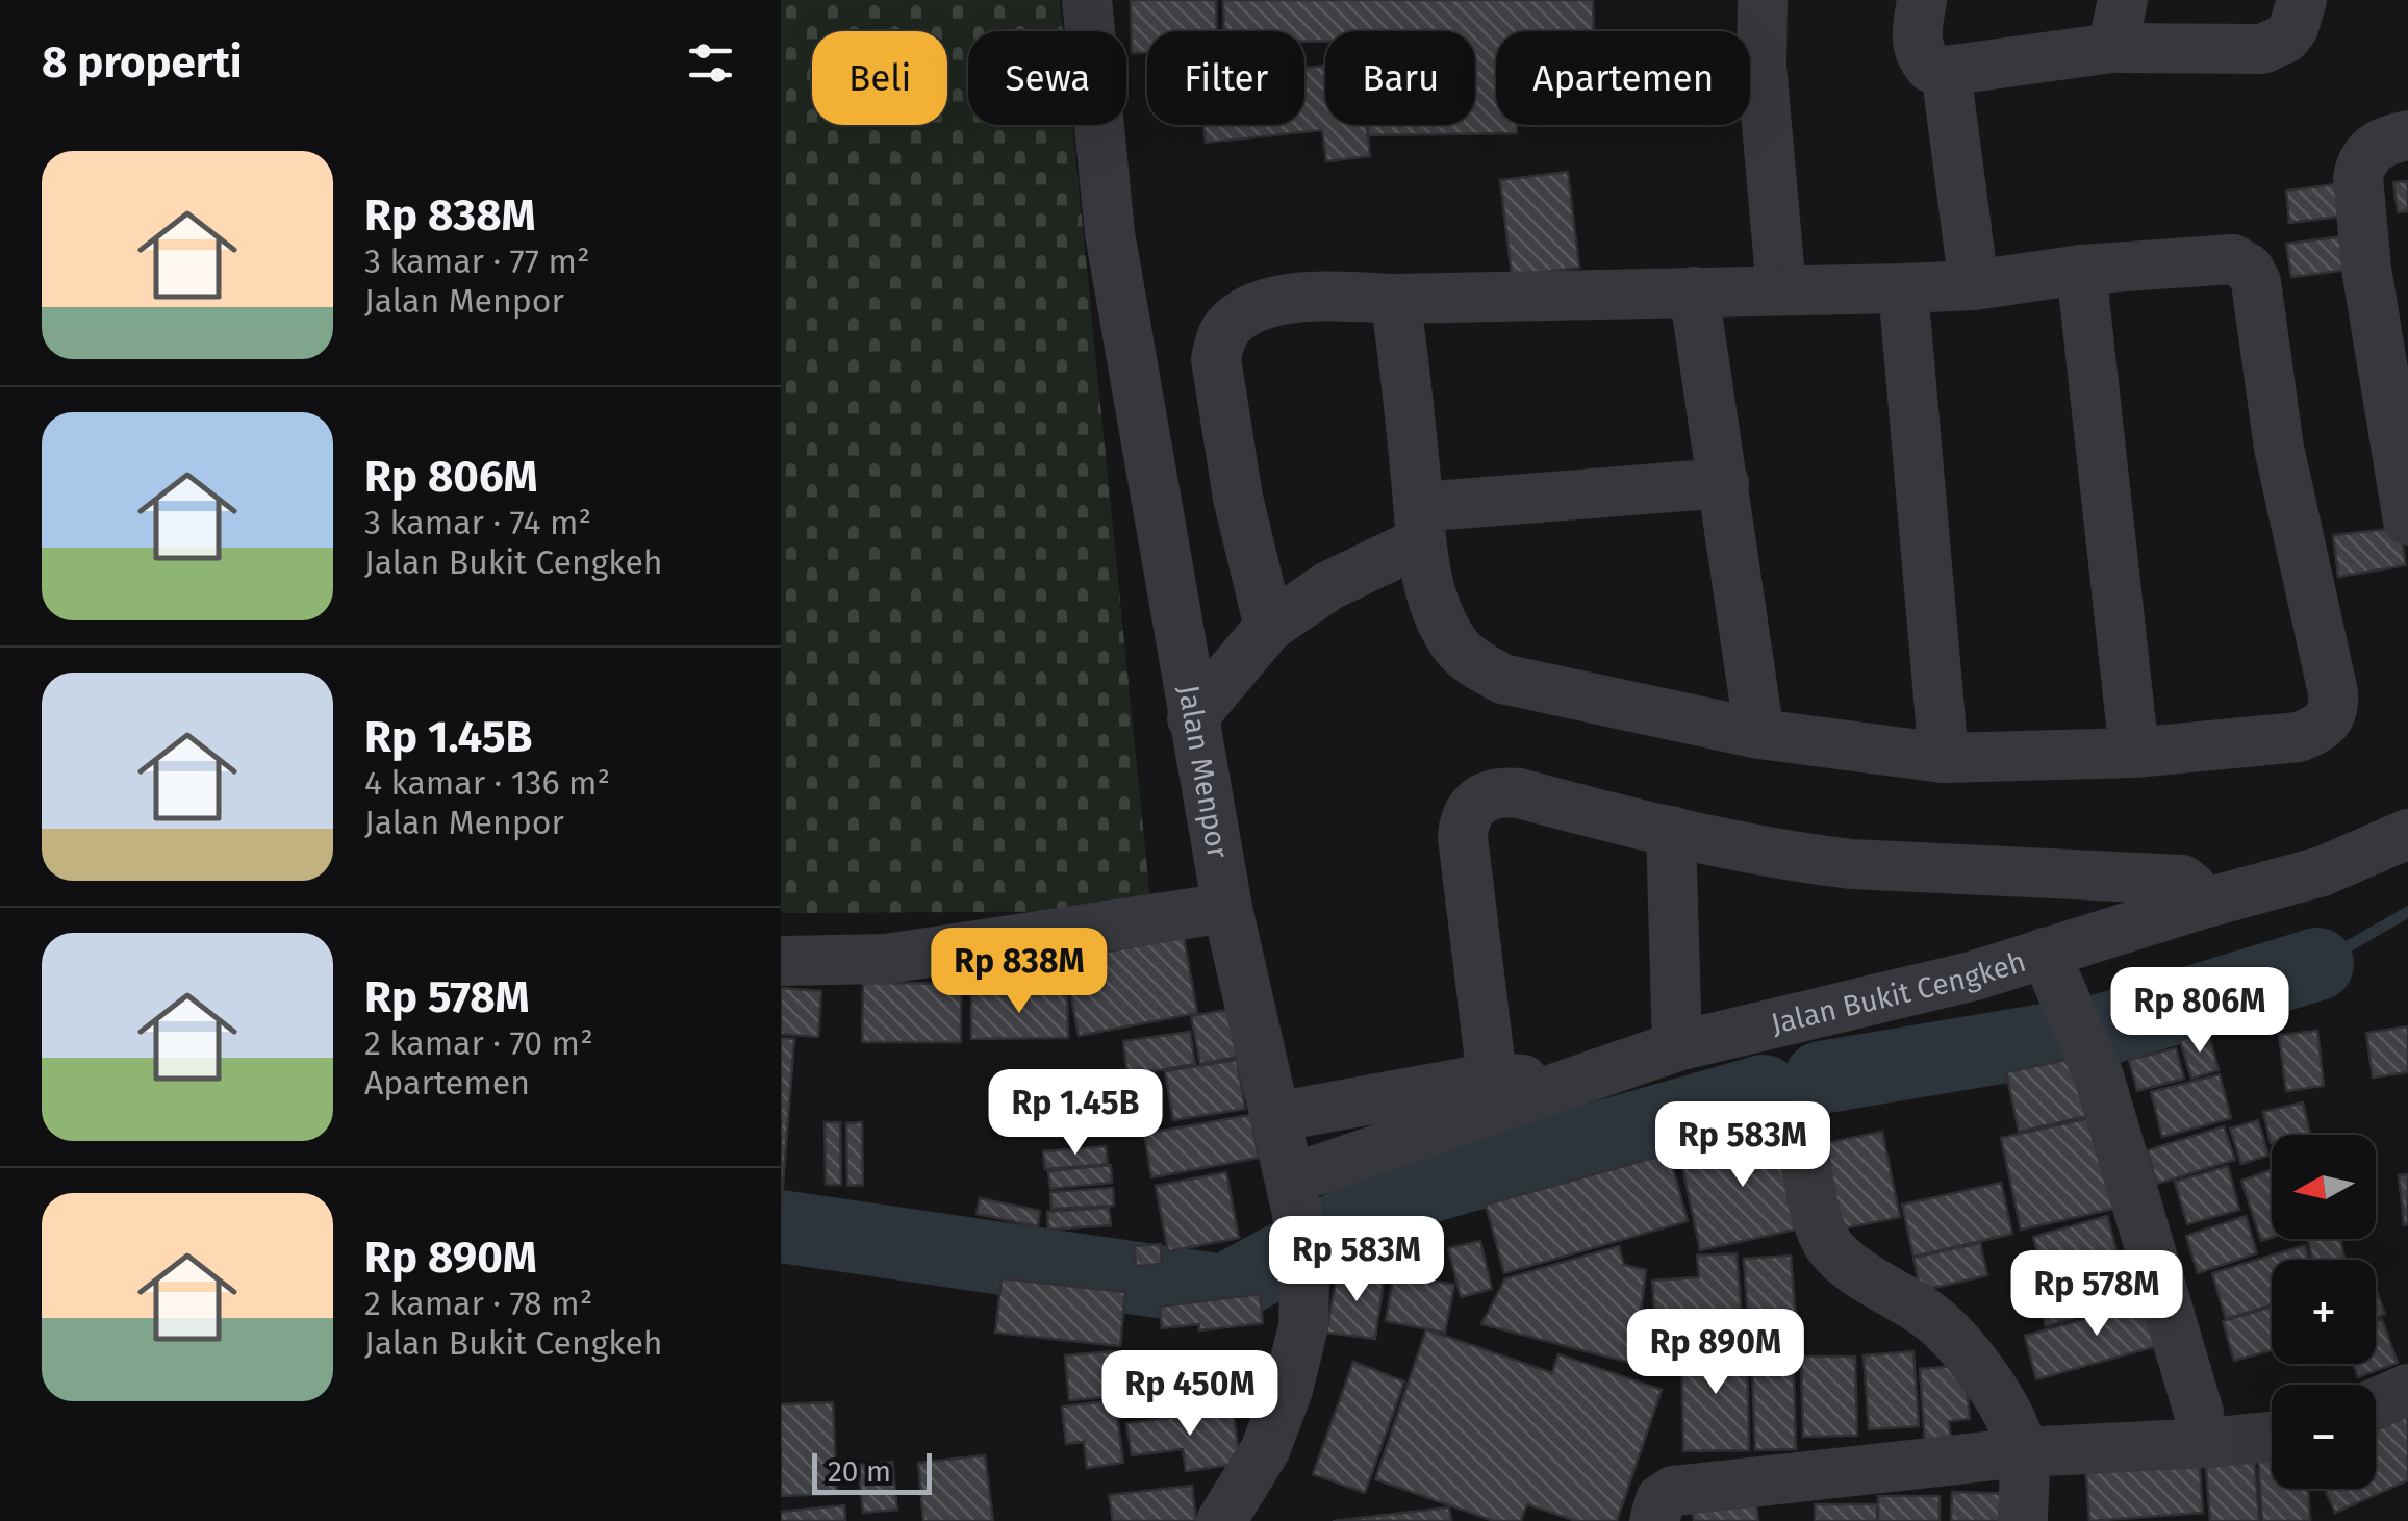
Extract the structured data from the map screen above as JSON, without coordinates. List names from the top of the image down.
{
  "streets": {
    "street": ["Jalan Menpor", "Jalan Bukit Cengkeh"]
  },
  "crossings": [
    ["Jalan Menpor", "Jalan Bukit Cengkeh"]
  ],
  "scale_bar": "20 m",
  "north": "left",
  "page": {
    "heading": "8 properti",
    "chip": [
      "Beli",
      "Sewa",
      "Filter",
      "Baru",
      "Apartemen"
    ],
    "list": [
      {
        "name": "Rp 838M",
        "note": "3 kamar · 77 m² · Jalan Menpor"
      },
      {
        "name": "Rp 806M",
        "note": "3 kamar · 74 m² · Jalan Bukit Cengkeh"
      },
      {
        "name": "Rp 1.45B",
        "note": "4 kamar · 136 m² · Jalan Menpor"
      },
      {
        "name": "Rp 578M",
        "note": "2 kamar · 70 m² · Apartemen"
      },
      {
        "name": "Rp 890M",
        "note": "2 kamar · 78 m² · Jalan Bukit Cengkeh"
      }
    ],
    "price": [
      "Rp 838M",
      "Rp 806M",
      "Rp 1.45B",
      "Rp 583M",
      "Rp 583M",
      "Rp 578M",
      "Rp 890M",
      "Rp 450M"
    ],
    "map_buttons": ["+", "−"],
    "scale": "20 m"
  }
}
